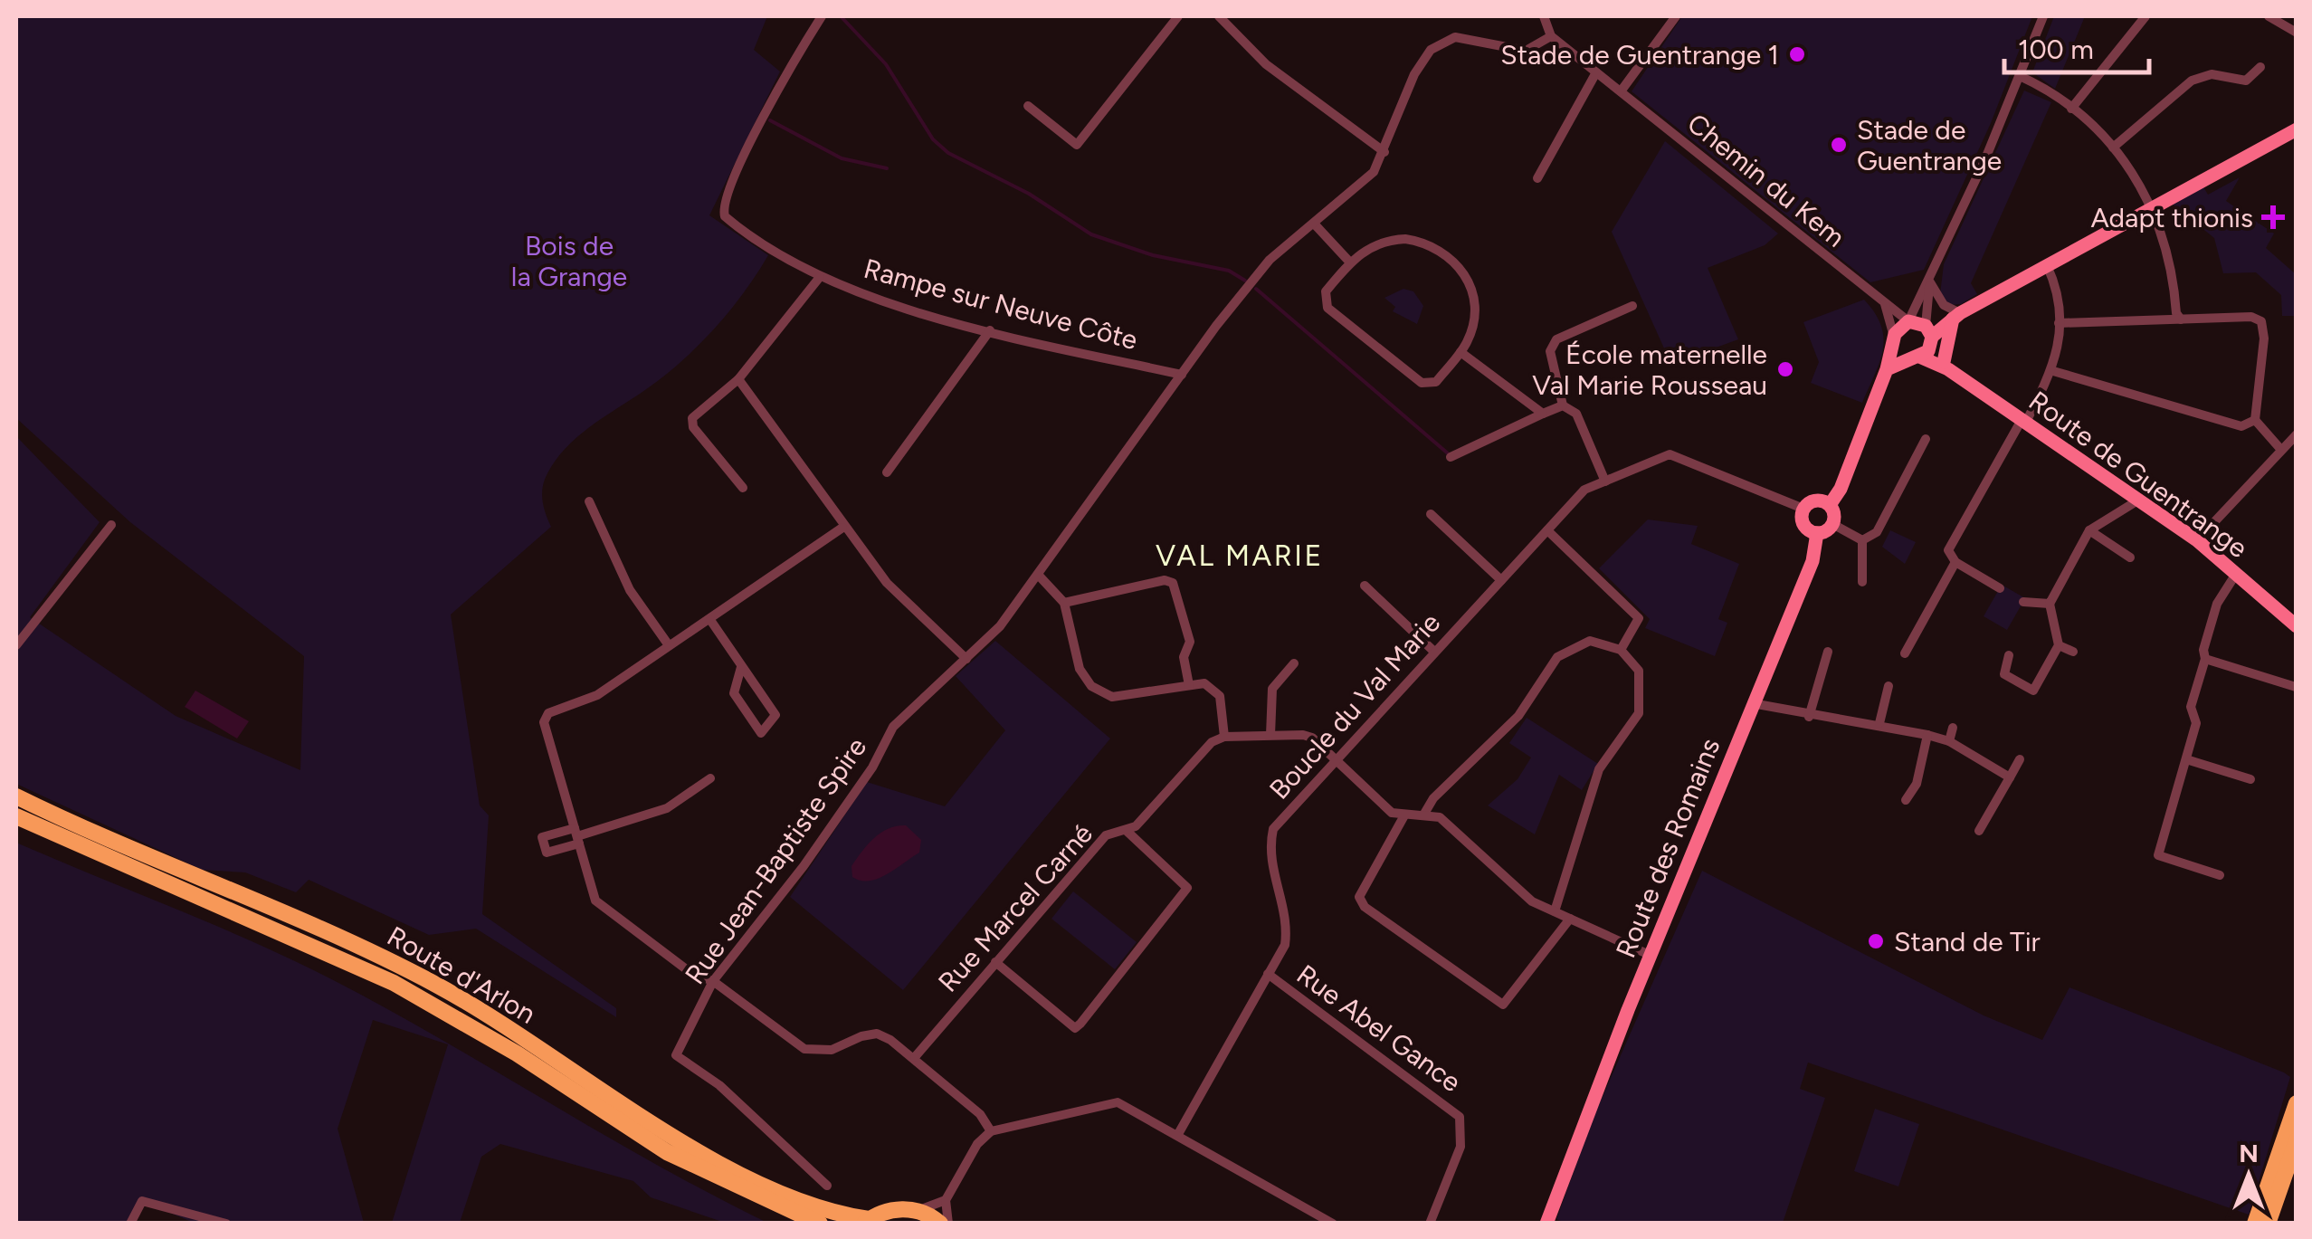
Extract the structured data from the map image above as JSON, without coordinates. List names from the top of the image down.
{
  "streets": {
    "main road": ["Route d'Arlon"],
    "street": [
      "Chemin du Kem",
      "Rampe sur Neuve Côte",
      "Route de Guentrange",
      "Boucle du Val Marie",
      "Route des Romains",
      "Rue Jean-Baptiste Spire",
      "Rue Marcel Carné",
      "Rue Abel Gance"
    ]
  },
  "crossings": [
    ["Chemin du Kem", "Rue Jean-Baptiste Spire"],
    ["Rampe sur Neuve Côte", "Rue Jean-Baptiste Spire"],
    ["Boucle du Val Marie", "Route des Romains"],
    ["Boucle du Val Marie", "Rue Abel Gance"]
  ],
  "districts": ["VAL MARIE"],
  "parks": ["Bois de la Grange"],
  "places": {
    "other": [
      "Stade de Guentrange 1",
      "Stade de Guentrange",
      "École maternelle Val Marie Rousseau",
      "Stand de Tir"
    ],
    "health": ["Adapt thionis"]
  },
  "scale_bar": "100 m",
  "north": "top"
}
